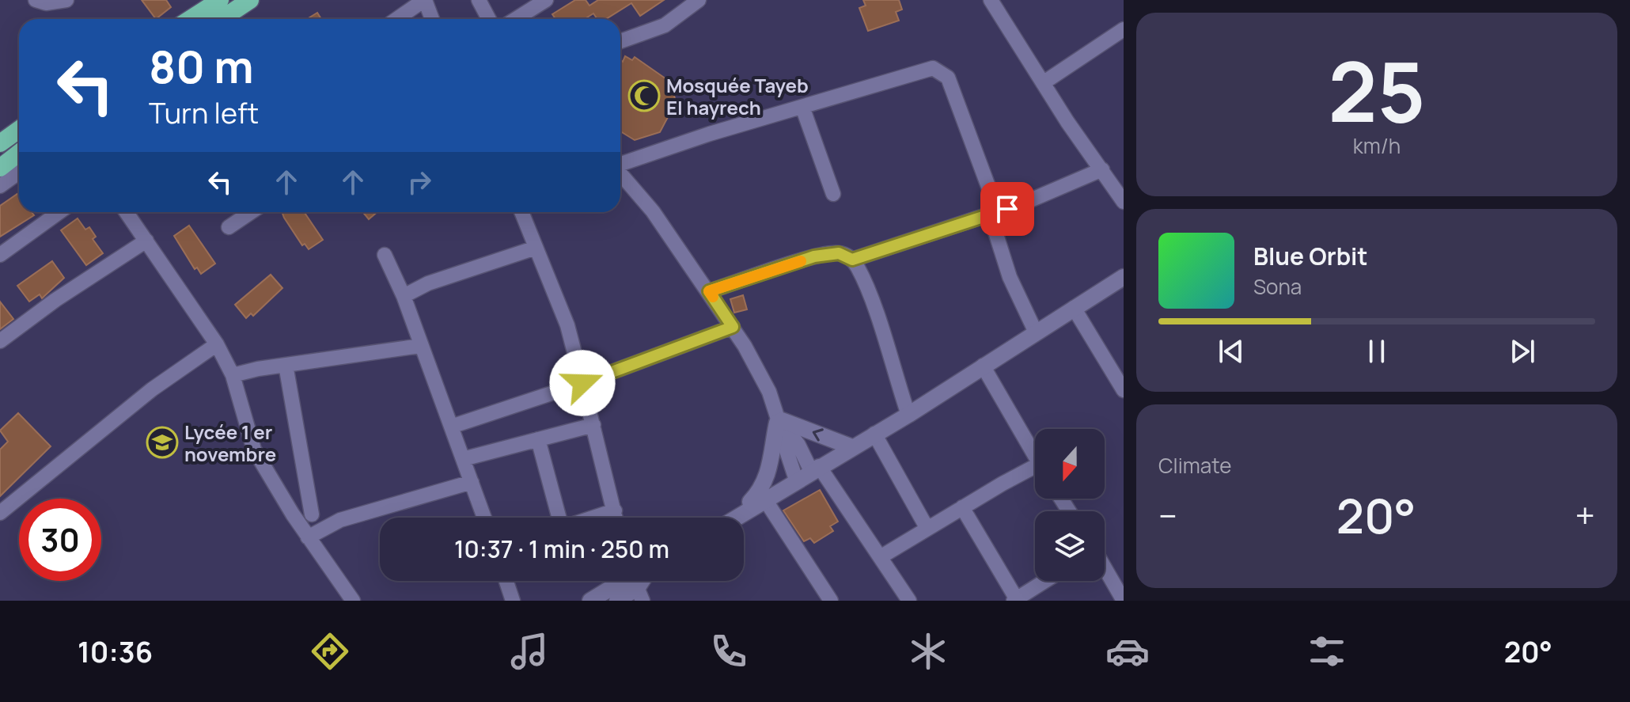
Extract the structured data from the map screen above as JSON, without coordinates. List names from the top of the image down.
{
  "places": {
    "mosque": ["Mosquée Tayeb El hayrech"],
    "school or university": ["Lycée 1 er novembre"]
  },
  "north": "bottom",
  "page": {
    "tile": [
      ["25", "km/h"],
      "Climate"
    ],
    "turn": ["80 m", "Turn left"],
    "song": ["Blue Orbit", "Sona"],
    "heat": ["−", "20°", "+"],
    "limit": "30",
    "trip": "10:37 · 1 min · 250 m",
    "tabs": ["10:36", "20°"]
  }
}
